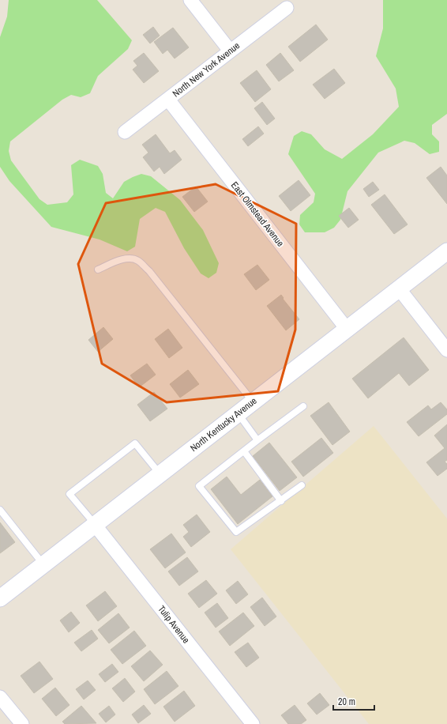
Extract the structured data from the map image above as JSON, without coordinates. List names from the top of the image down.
{
  "streets": {
    "street": [
      "North New York Avenue",
      "East Olmstead Avenue",
      "North Kentucky Avenue",
      "Tulip Avenue"
    ]
  },
  "crossings": [
    ["North New York Avenue", "East Olmstead Avenue"],
    ["East Olmstead Avenue", "North Kentucky Avenue"],
    ["North Kentucky Avenue", "Tulip Avenue"]
  ],
  "scale_bar": "20 m"
}
